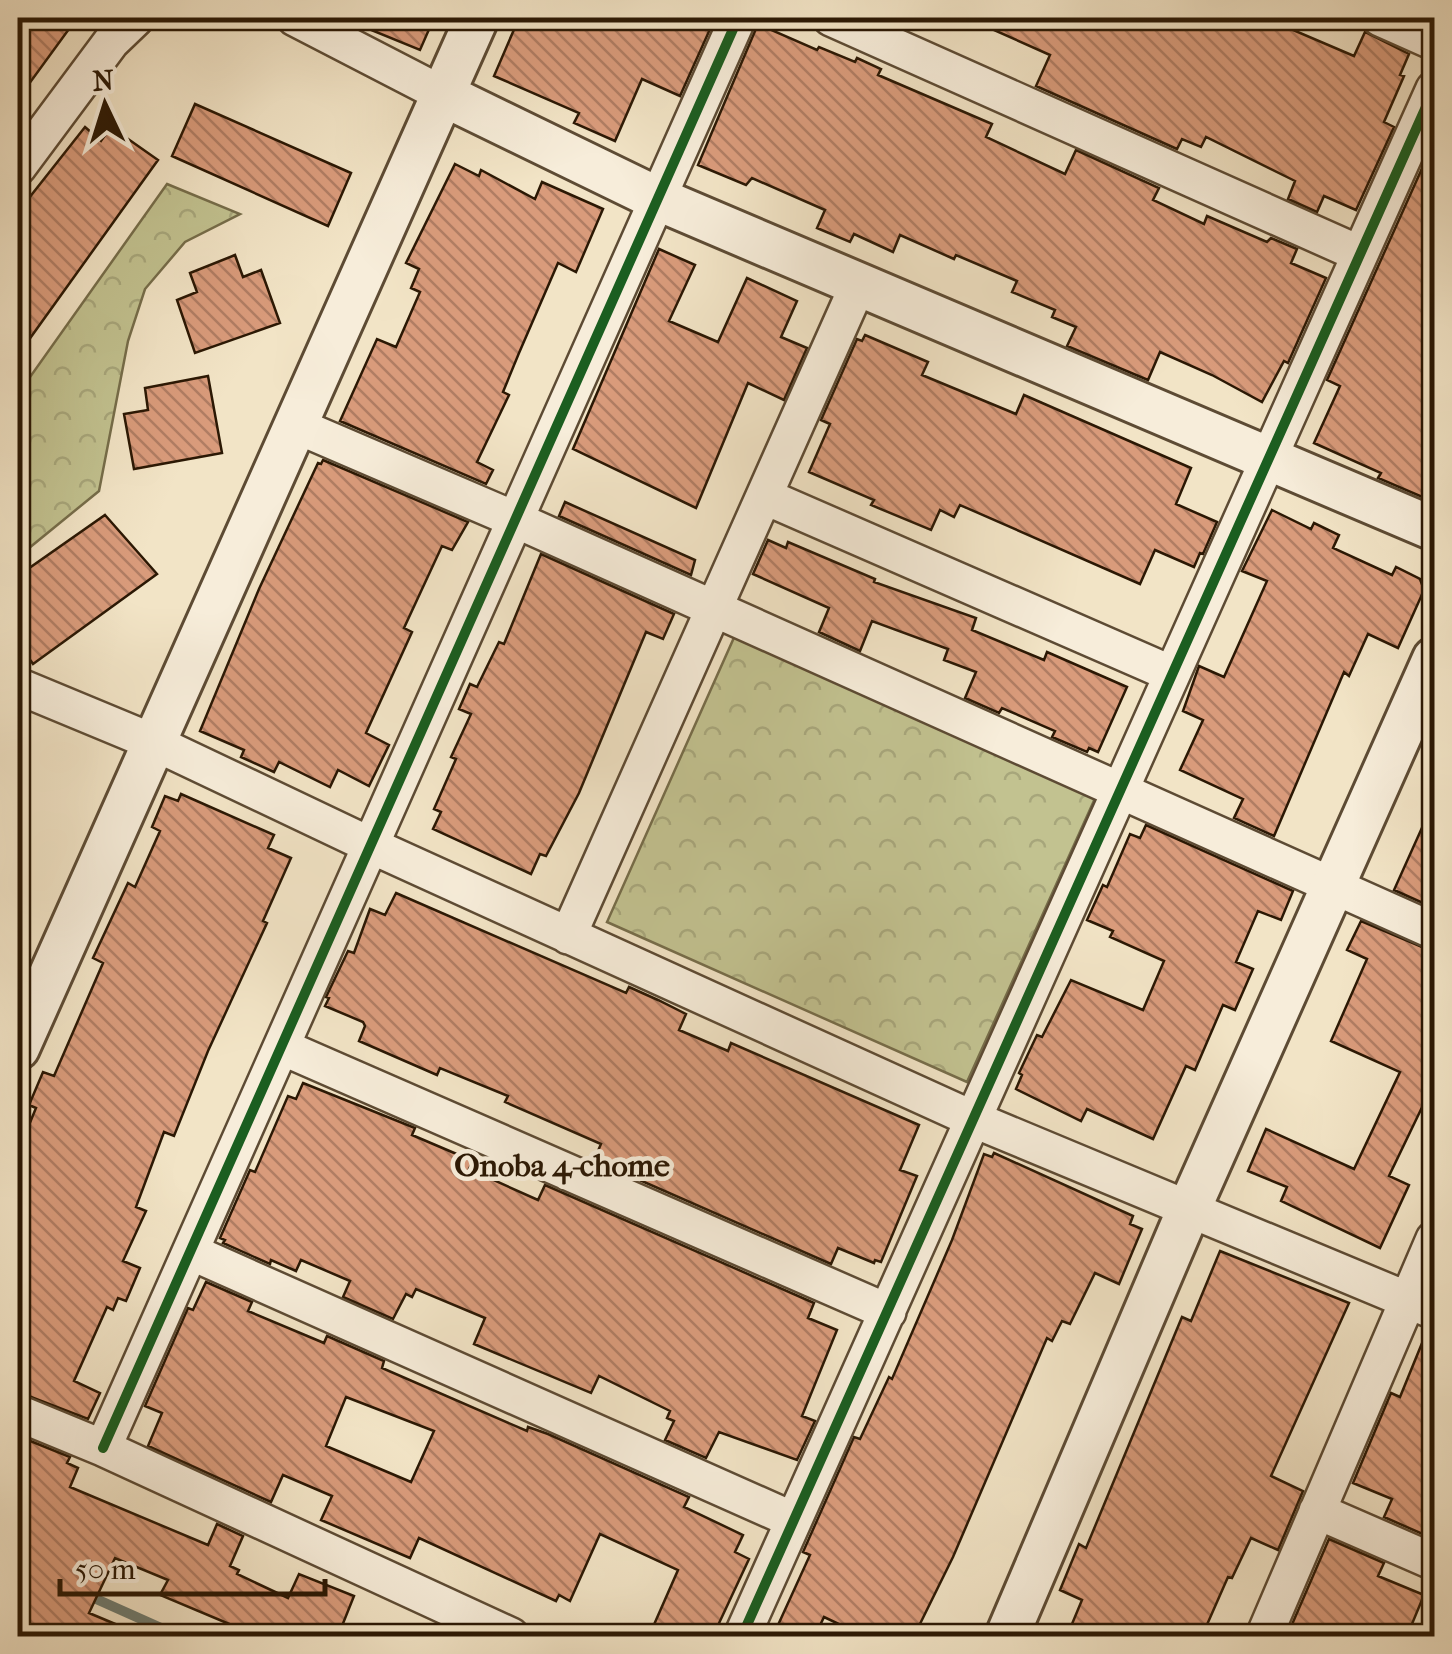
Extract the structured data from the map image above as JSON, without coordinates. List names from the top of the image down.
{
  "districts": ["Onoba 4-chome"],
  "scale_bar": "50 m",
  "north": "top"
}
